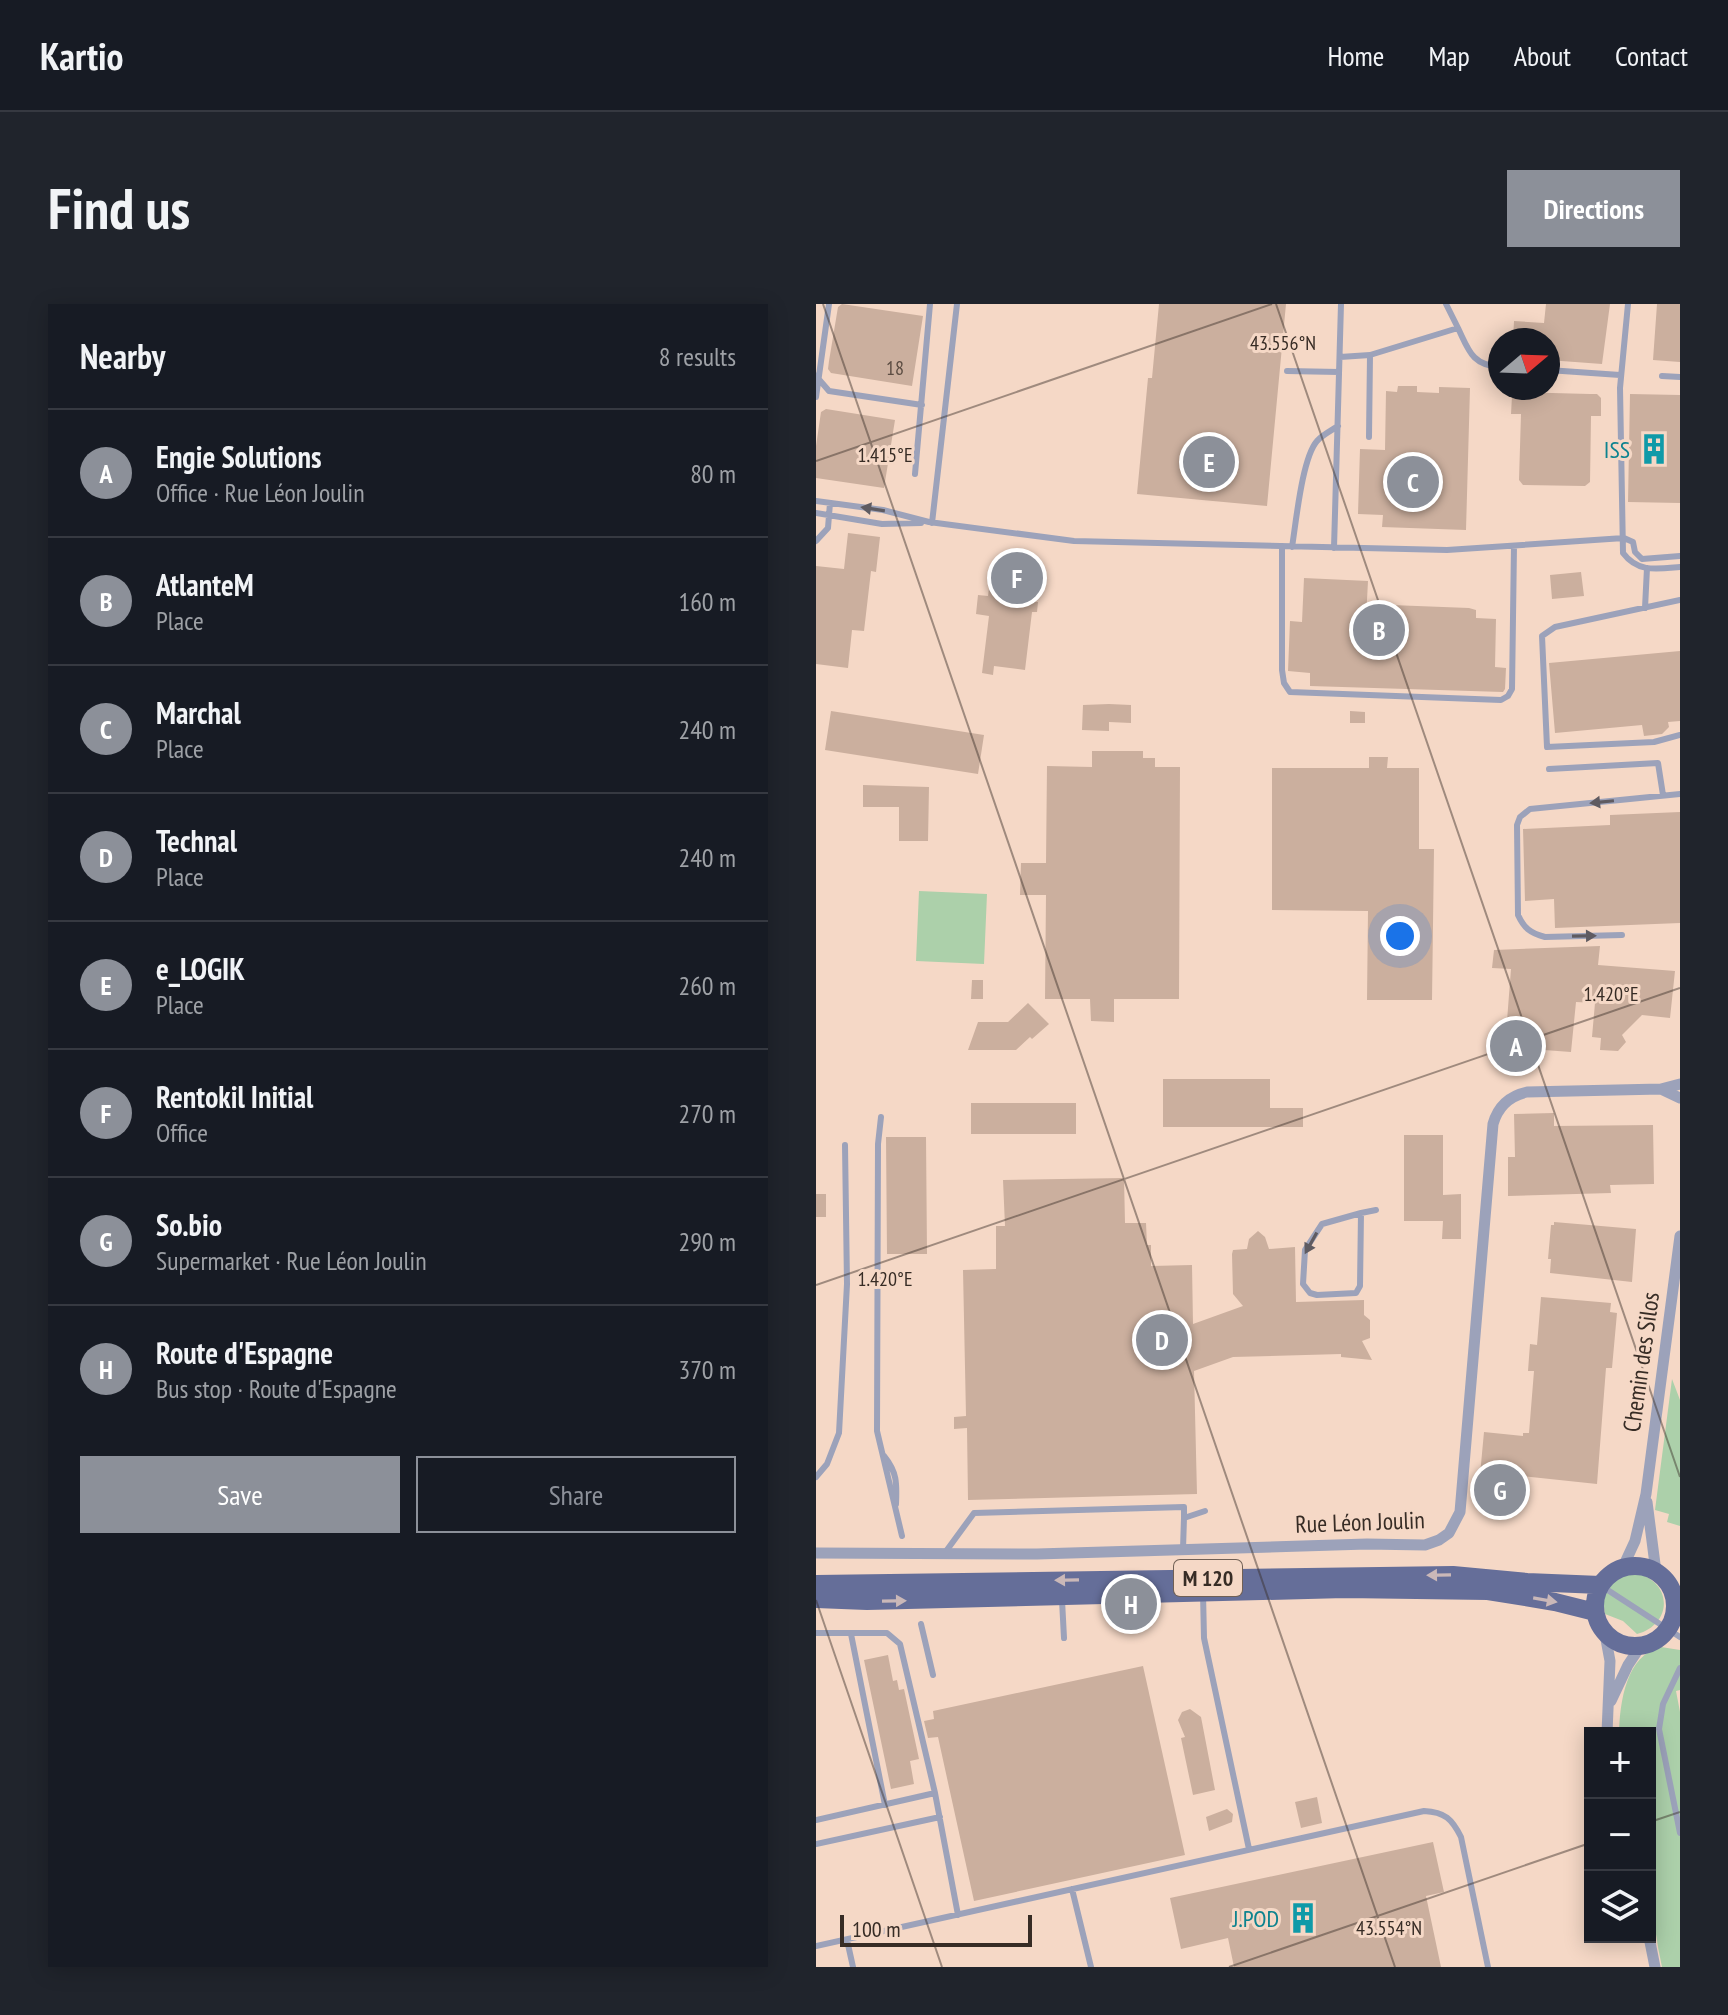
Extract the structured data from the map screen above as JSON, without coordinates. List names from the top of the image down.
{
  "streets": {
    "main road": ["M 120"],
    "street": ["Chemin des Silos", "Rue Léon Joulin"]
  },
  "places": {
    "building": ["ISS", "J.POD"]
  },
  "house_numbers": ["18"],
  "scale_bar": "100 m",
  "north": "right",
  "page": {
    "header": "Kartio",
    "nav": [
      "Home",
      "Map",
      "About",
      "Contact"
    ],
    "buttons": [
      "Directions",
      ["Save", "Share"]
    ],
    "title": "Find us",
    "heading": ["Nearby", "8 results"],
    "list": [
      {
        "mark": "A",
        "name": "Engie Solutions",
        "note": "Office · Rue Léon Joulin",
        "value": "80 m"
      },
      {
        "mark": "B",
        "name": "AtlanteM",
        "note": "Place",
        "value": "160 m"
      },
      {
        "mark": "C",
        "name": "Marchal",
        "note": "Place",
        "value": "240 m"
      },
      {
        "mark": "D",
        "name": "Technal",
        "note": "Place",
        "value": "240 m"
      },
      {
        "mark": "E",
        "name": "e_LOGIK",
        "note": "Place",
        "value": "260 m"
      },
      {
        "mark": "F",
        "name": "Rentokil Initial",
        "note": "Office",
        "value": "270 m"
      },
      {
        "mark": "G",
        "name": "So.bio",
        "note": "Supermarket · Rue Léon Joulin",
        "value": "290 m"
      },
      {
        "mark": "H",
        "name": "Route d'Espagne",
        "note": "Bus stop · Route d'Espagne",
        "value": "370 m"
      }
    ],
    "pins": [
      "E",
      "C",
      "F",
      "B",
      "A",
      "D",
      "G",
      "H"
    ],
    "map_buttons": ["+", "−"],
    "scale": "100 m"
  },
  "coordinates": [
    "43.556°N",
    "1.415°E",
    "1.420°E",
    "43.554°N"
  ]
}
